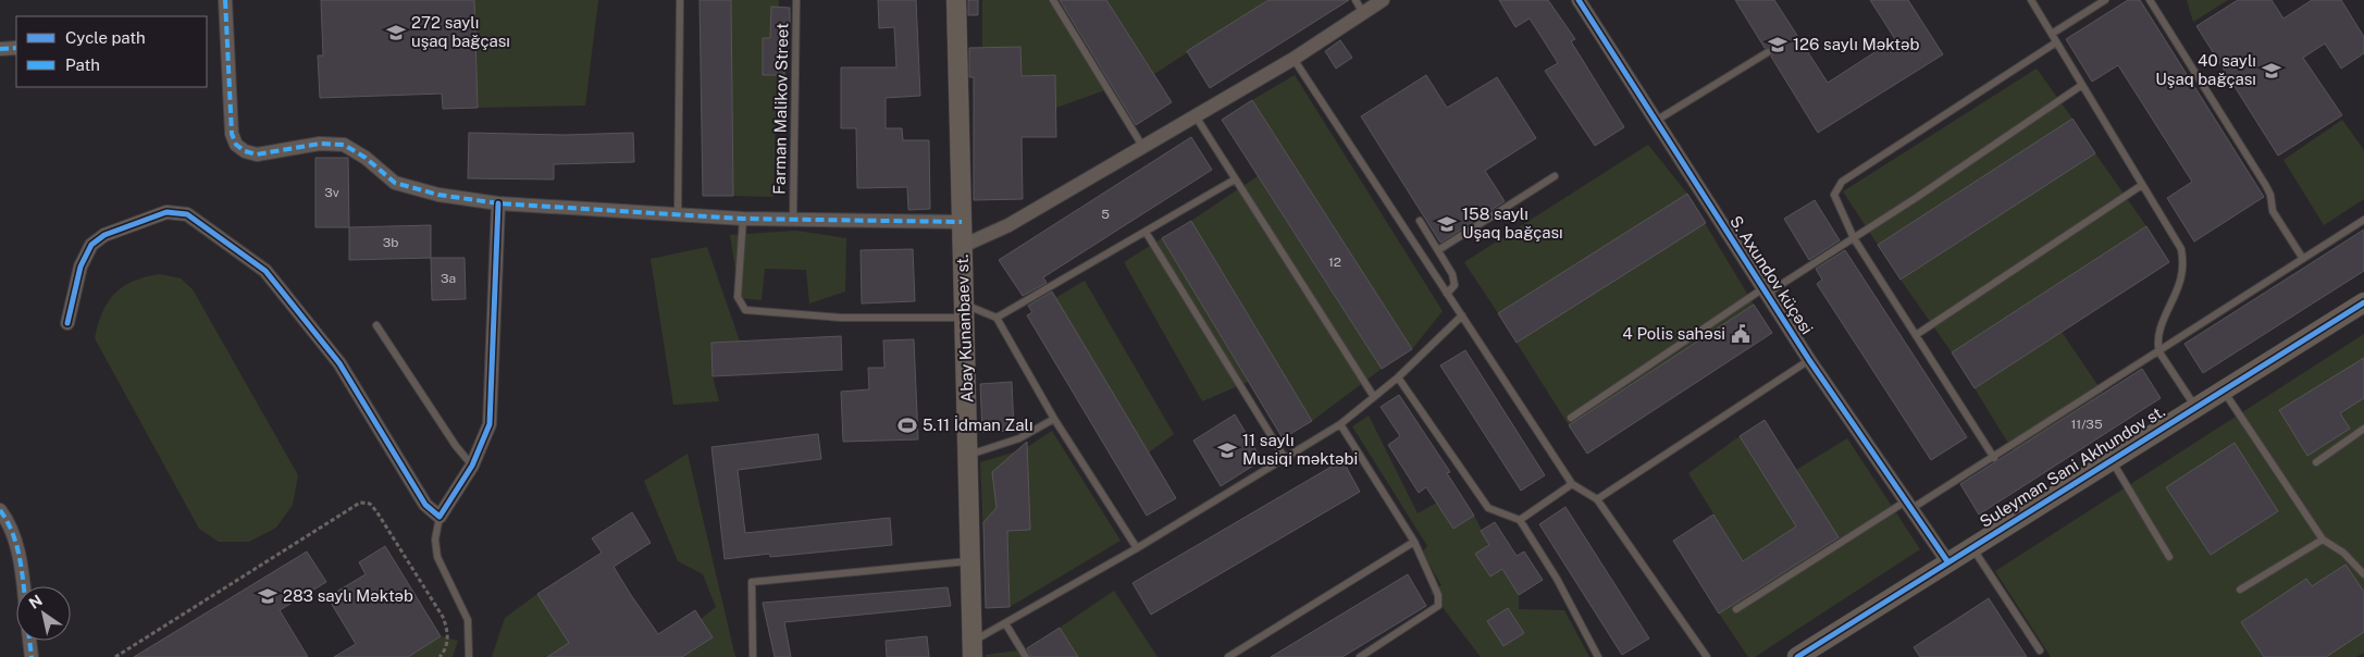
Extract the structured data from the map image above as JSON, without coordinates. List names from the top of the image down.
{
  "streets": {
    "street": ["S. Axundov küçəsi", "Abay Kunanbaev st.", "Suleyman Sani Akhundov st."],
    "lane": ["Farman Malikov Street"]
  },
  "crossings": [
    ["S. Axundov küçəsi", "Suleyman Sani Akhundov st."]
  ],
  "places": {
    "school or university": [
      "272 saylı uşaq bağçası",
      "126 saylı Məktəb",
      "40 saylı Uşaq bağçası",
      "158 saylı Uşaq bağçası",
      "11 saylı Musiqi məktəbi",
      "283 saylı Məktəb"
    ],
    "public building": ["4 Polis sahəsi"],
    "sports": ["5.11 İdman Zalı"]
  },
  "house_numbers": [
    "3v",
    "5",
    "3b",
    "12",
    "3a",
    "11/35"
  ],
  "legend": ["Cycle path", "Path"],
  "north": "top left"
}
